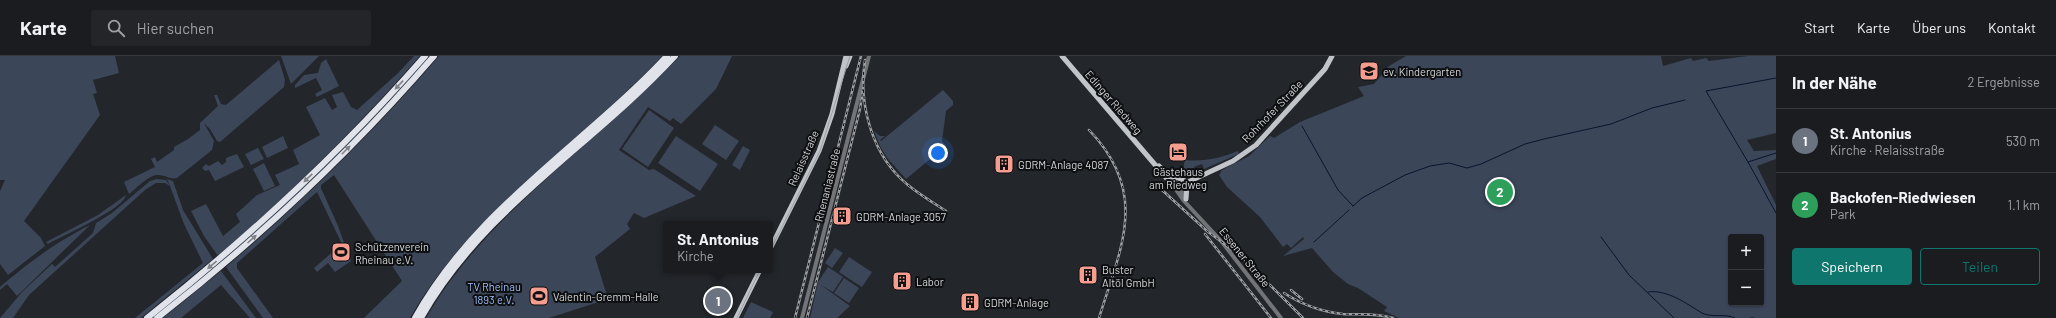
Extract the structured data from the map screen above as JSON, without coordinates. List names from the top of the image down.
{
  "streets": {
    "main road": ["Edinger Riedweg", "Rohrhofer Straße", "Relaisstraße"],
    "street": ["Rhenaniastraße", "Essener Straße"]
  },
  "crossings": [
    ["Edinger Riedweg", "Rohrhofer Straße"],
    ["Edinger Riedweg", "Essener Straße"],
    ["Rohrhofer Straße", "Essener Straße"]
  ],
  "parks": ["TV Rheinau 1893 e.V."],
  "places": {
    "school or university": ["ev. Kindergarten"],
    "hotel": ["Gästehaus am Riedweg"],
    "building": [
      "GDRM-Anlage 4087",
      "GDRM-Anlage 3057",
      "Buster Altöl GmbH",
      "Labor",
      "GDRM-Anlage"
    ],
    "sports": ["Schützenverein Rheinau e.V.", "Valentin-Gremm-Halle"]
  },
  "page": {
    "header": "Karte",
    "search": "Hier suchen",
    "nav": [
      "Start",
      "Karte",
      "Über uns",
      "Kontakt"
    ],
    "heading": ["In der Nähe", "2 Ergebnisse"],
    "list": [
      {
        "mark": "1",
        "name": "St. Antonius",
        "note": "Kirche · Relaisstraße",
        "value": "530 m"
      },
      {
        "mark": "2",
        "name": "Backofen-Riedwiesen",
        "note": "Park",
        "value": "1.1 km"
      }
    ],
    "pins": ["2", "1"],
    "popup": ["St. Antonius", "Kirche"],
    "map_buttons": ["+", "−"],
    "buttons": ["Speichern", "Teilen"]
  }
}
